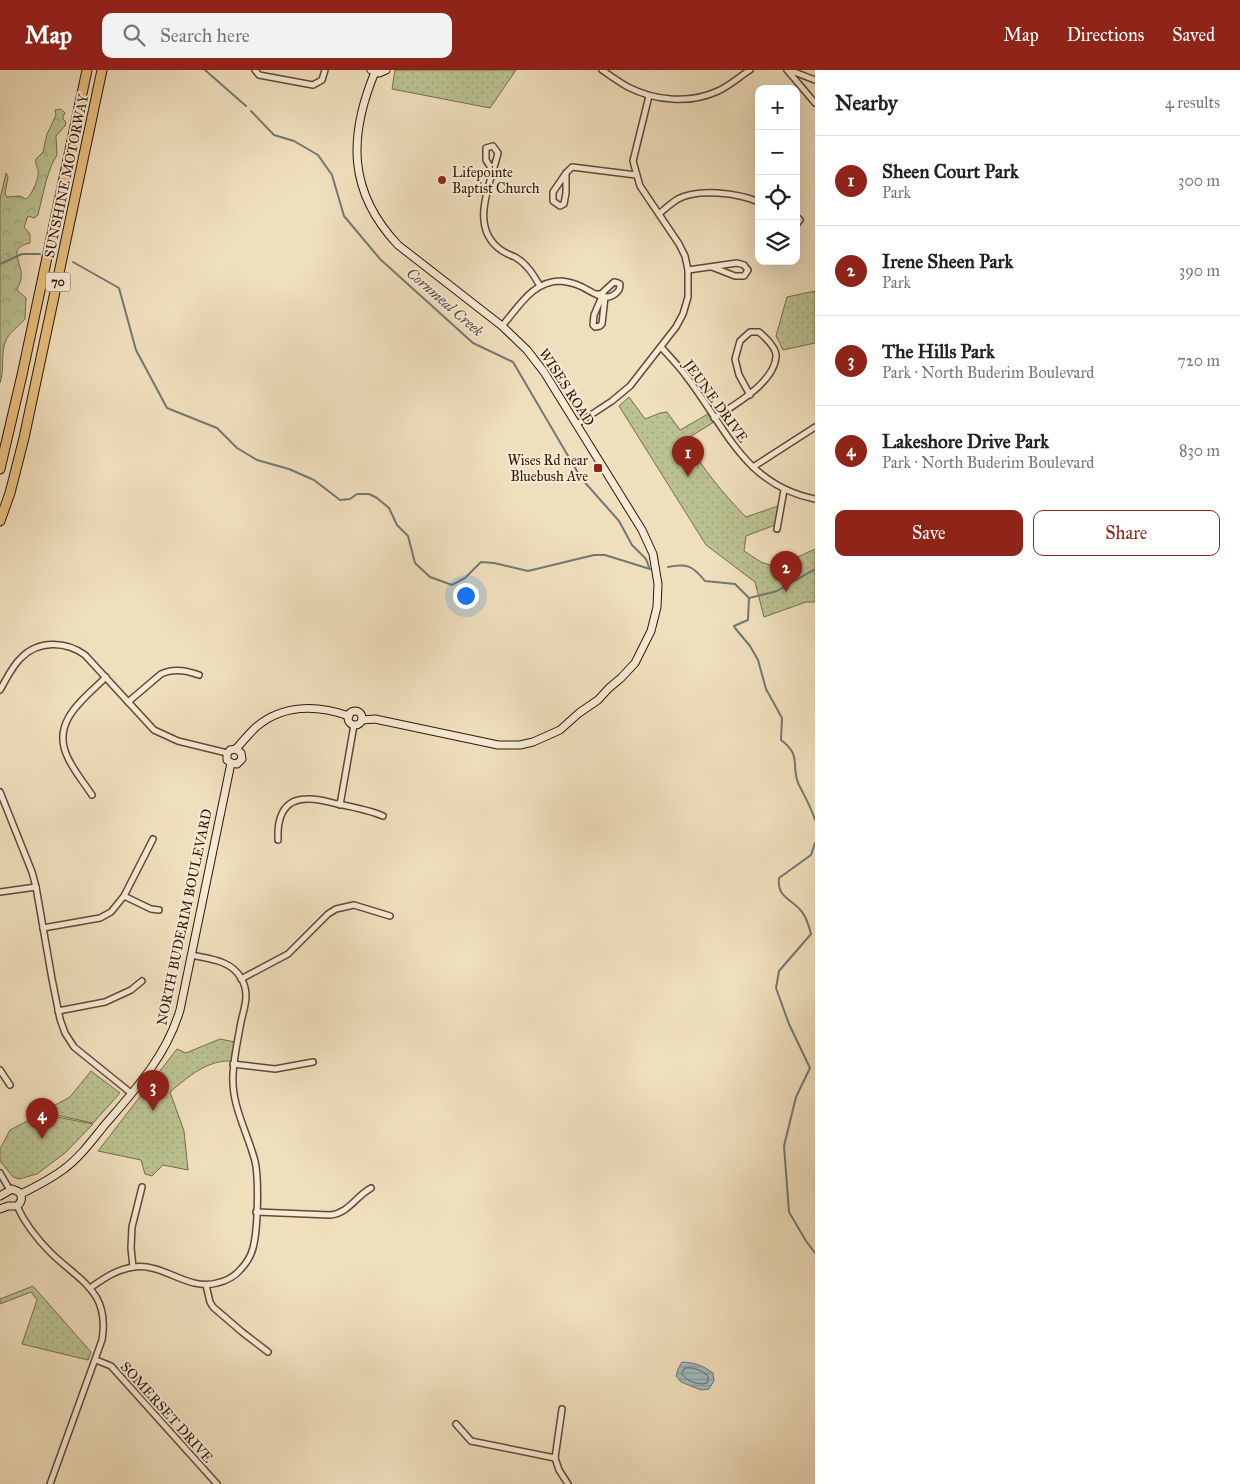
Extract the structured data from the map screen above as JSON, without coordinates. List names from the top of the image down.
{
  "streets": {
    "highway": ["SUNSHINE MOTORWAY", "70"],
    "street": [
      "WISES ROAD",
      "JEUNE DRIVE",
      "NORTH BUDERIM BOULEVARD",
      "SOMERSET DRIVE"
    ]
  },
  "water": ["Cornmeal Creek"],
  "places": {
    "other": ["Lifepointe Baptist Church"],
    "transit": ["Wises Rd near Bluebush Ave"]
  },
  "page": {
    "header": "Map",
    "search": "Search here",
    "nav": ["Map", "Directions", "Saved"],
    "heading": ["Nearby", "4 results"],
    "map_buttons": ["+", "−"],
    "list": [
      {
        "mark": "1",
        "name": "Sheen Court Park",
        "note": "Park",
        "value": "300 m"
      },
      {
        "mark": "2",
        "name": "Irene Sheen Park",
        "note": "Park",
        "value": "390 m"
      },
      {
        "mark": "3",
        "name": "The Hills Park",
        "note": "Park · North Buderim Boulevard",
        "value": "720 m"
      },
      {
        "mark": "4",
        "name": "Lakeshore Drive Park",
        "note": "Park · North Buderim Boulevard",
        "value": "830 m"
      }
    ],
    "pins": [
      "1",
      "2",
      "3",
      "4"
    ],
    "buttons": ["Save", "Share"]
  }
}
